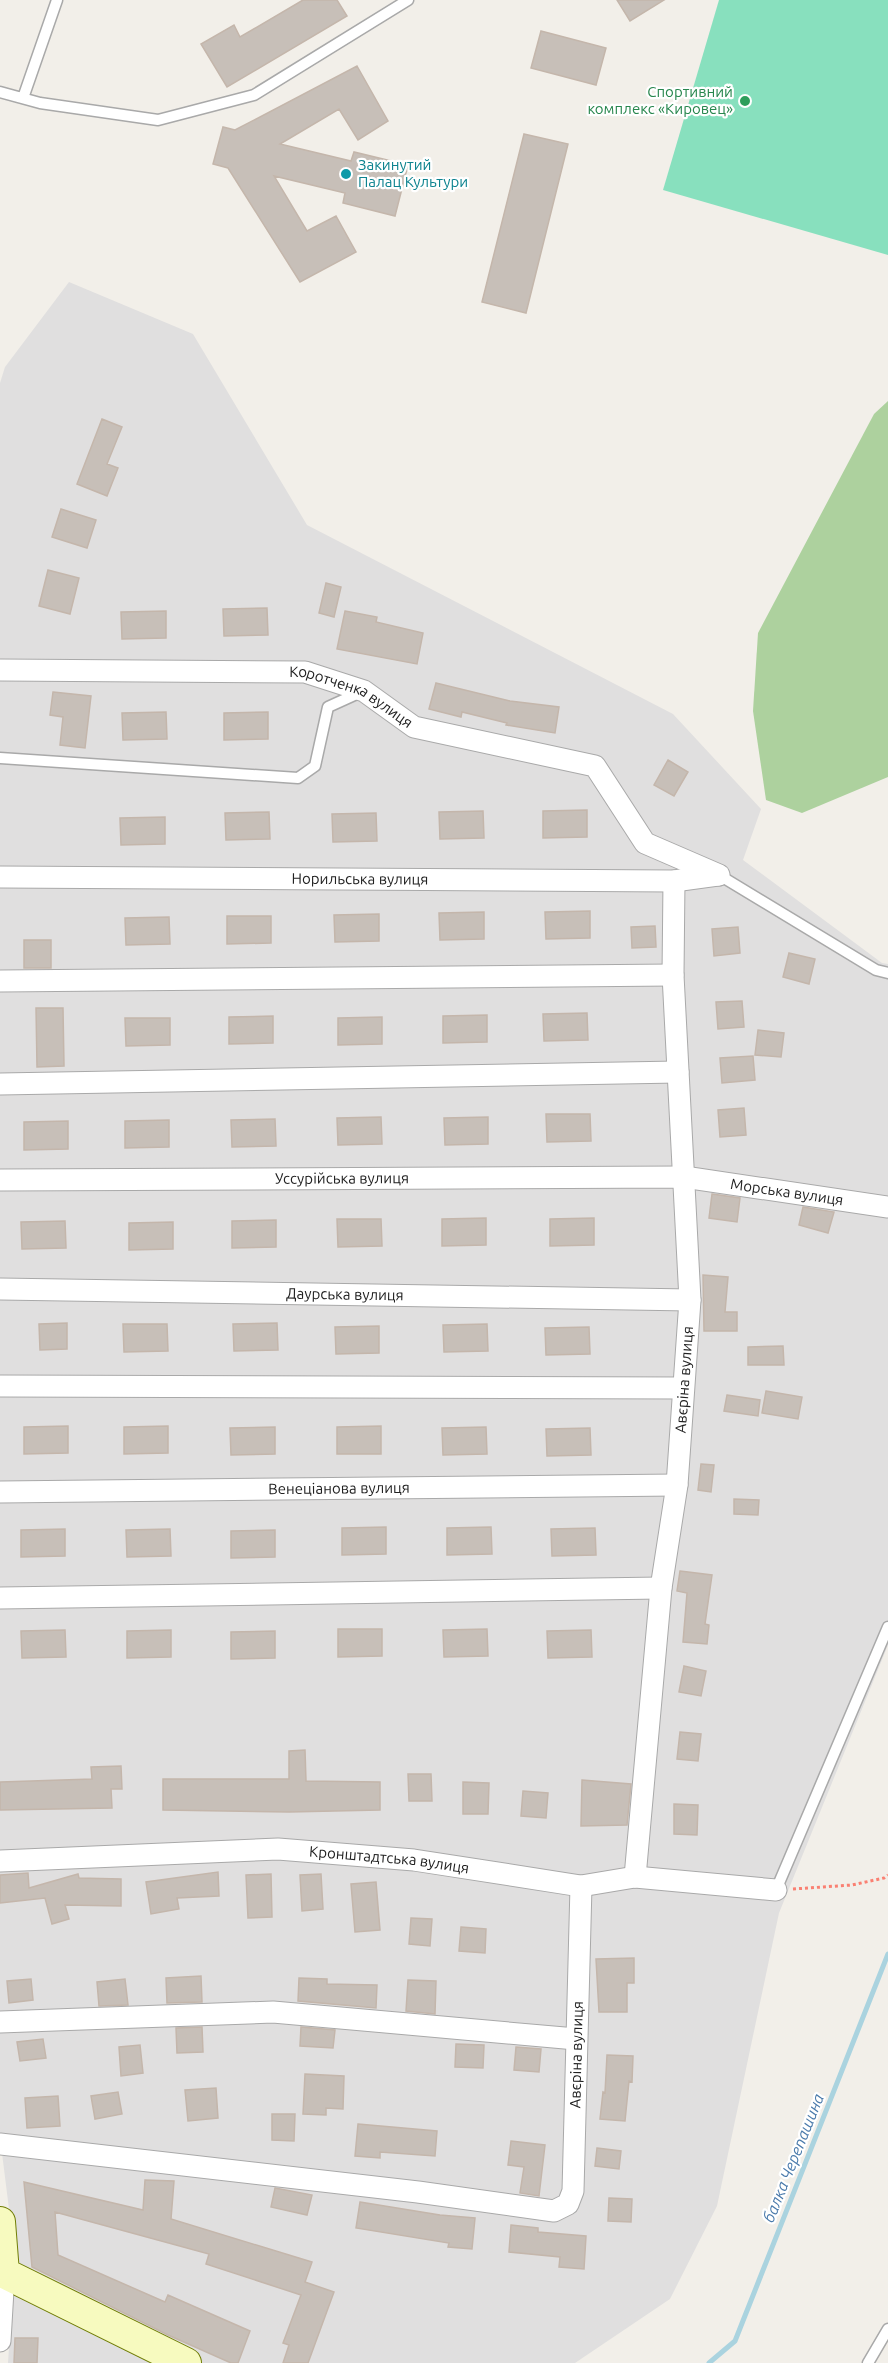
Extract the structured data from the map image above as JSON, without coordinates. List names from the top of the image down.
{
  "streets": {
    "street": [
      "Коротченка вулиця",
      "Норильська вулиця",
      "Уссурійська вулиця",
      "Морська вулиця",
      "Даурська вулиця",
      "Авєріна вулиця",
      "Венеціанова вулиця",
      "Кронштадтська вулиця"
    ]
  },
  "crossings": [
    ["Коротченка вулиця", "Норильська вулиця"],
    ["Норильська вулиця", "Авєріна вулиця"],
    ["Уссурійська вулиця", "Морська вулиця"],
    ["Уссурійська вулиця", "Авєріна вулиця"],
    ["Морська вулиця", "Авєріна вулиця"],
    ["Даурська вулиця", "Авєріна вулиця"],
    ["Авєріна вулиця", "Венеціанова вулиця"],
    ["Авєріна вулиця", "Кронштадтська вулиця"]
  ],
  "water": ["балка Черепашина"],
  "places": ["Cпортивний комплекс «Кировец»", "Закинутий Палац Культури"]
}
